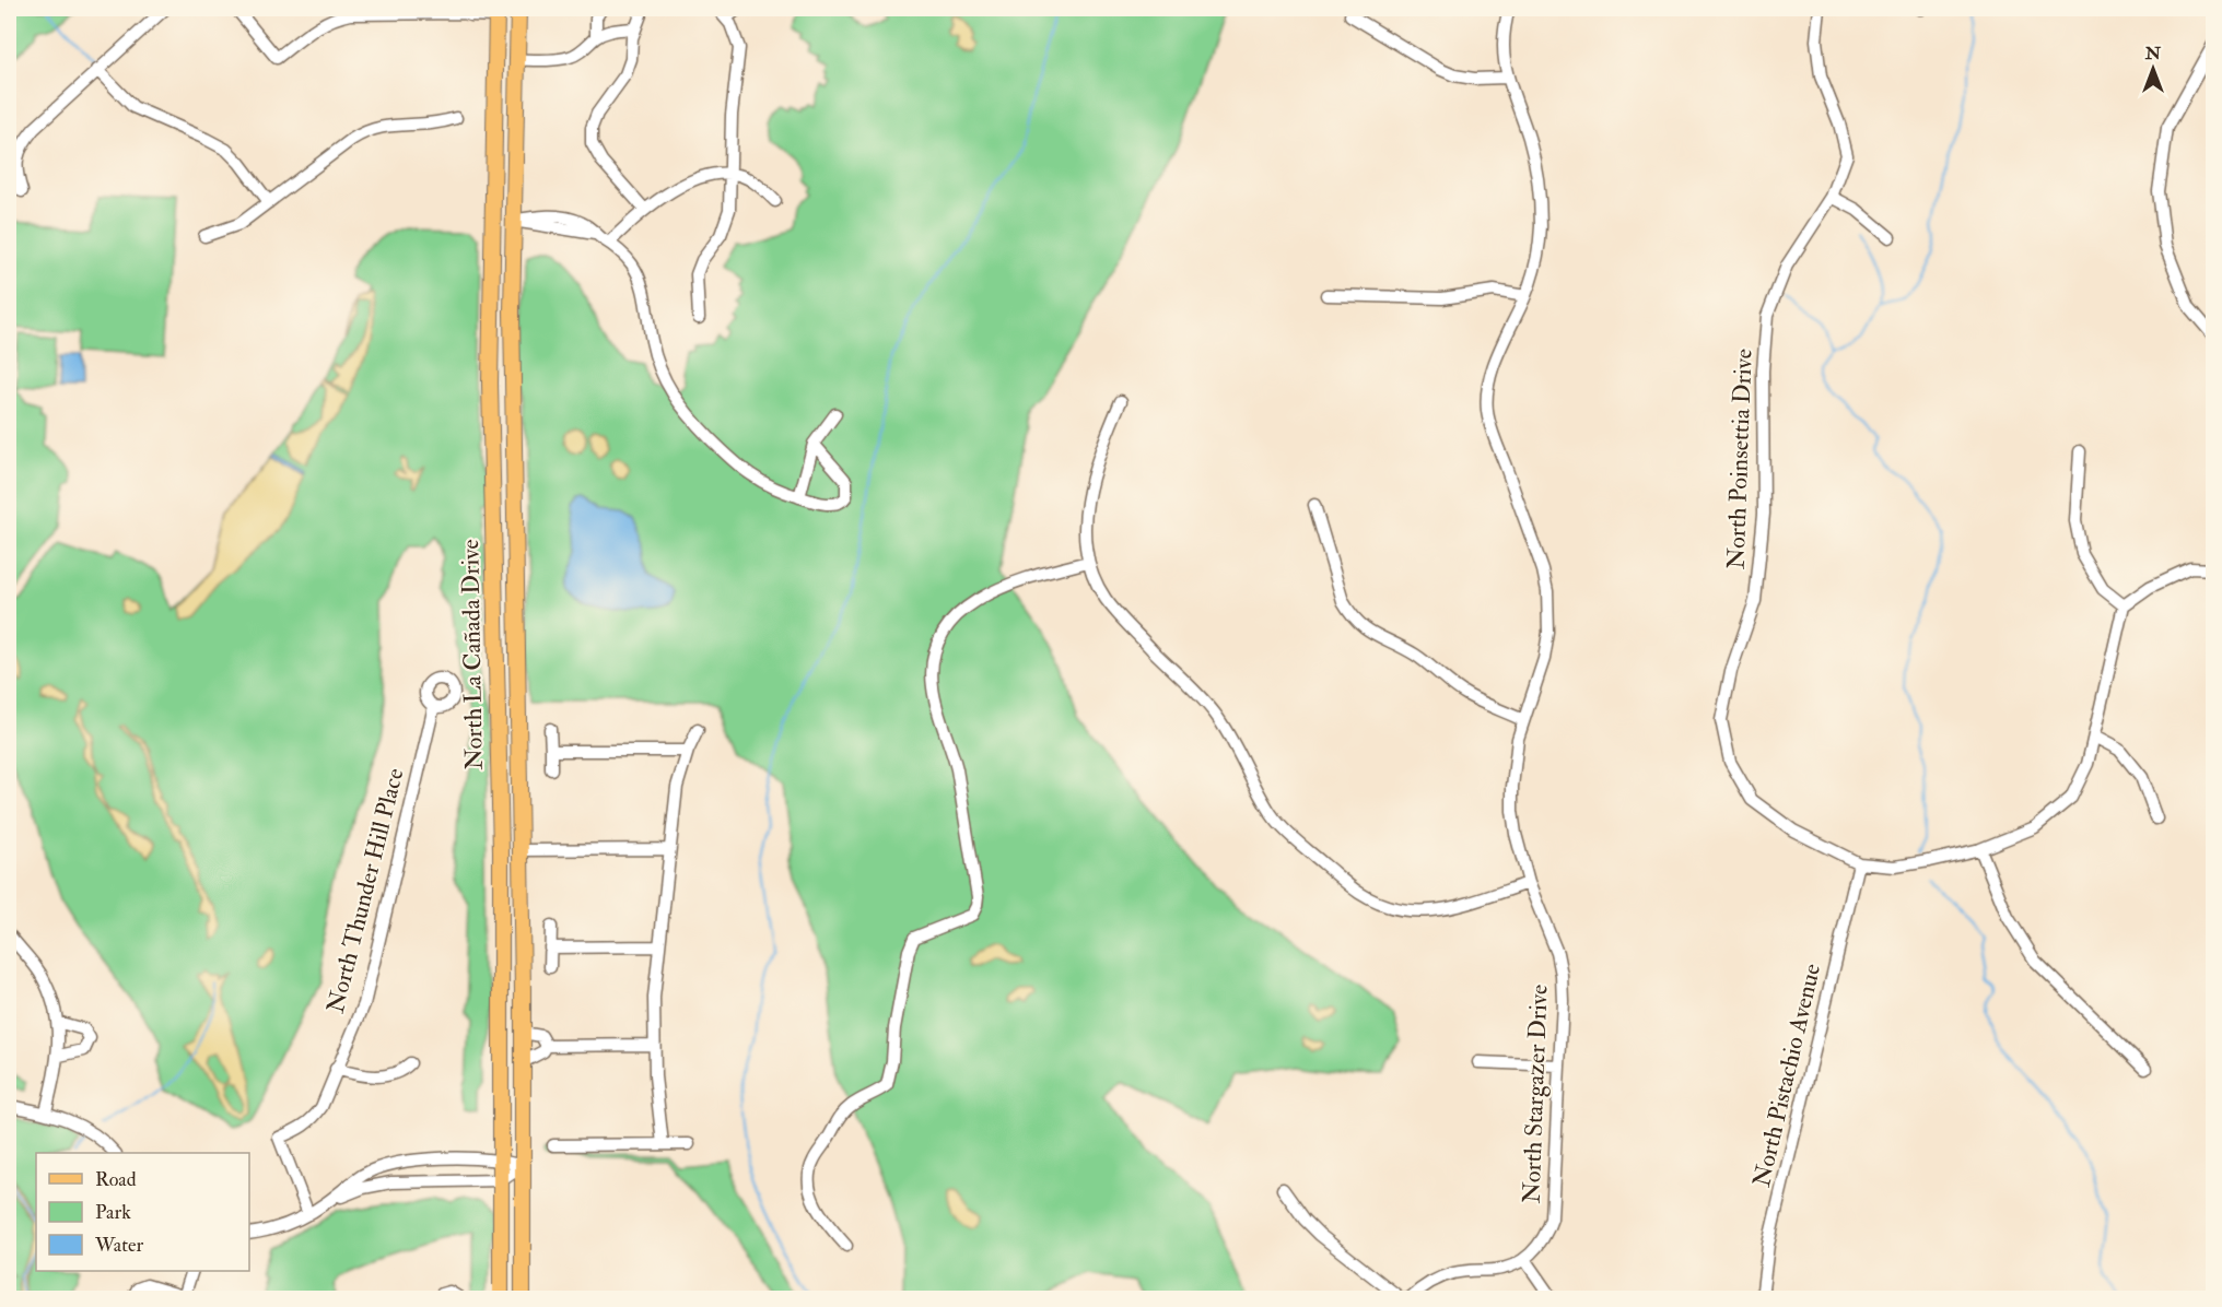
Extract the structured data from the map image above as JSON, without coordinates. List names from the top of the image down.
{
  "streets": {
    "main road": ["North La Cañada Drive"],
    "street": [
      "North Poinsettia Drive",
      "North Thunder Hill Place",
      "North Pistachio Avenue",
      "North Stargazer Drive"
    ]
  },
  "crossings": [
    ["North Poinsettia Drive", "North Pistachio Avenue"]
  ],
  "legend": ["Road", "Park", "Water"],
  "north": "top"
}
